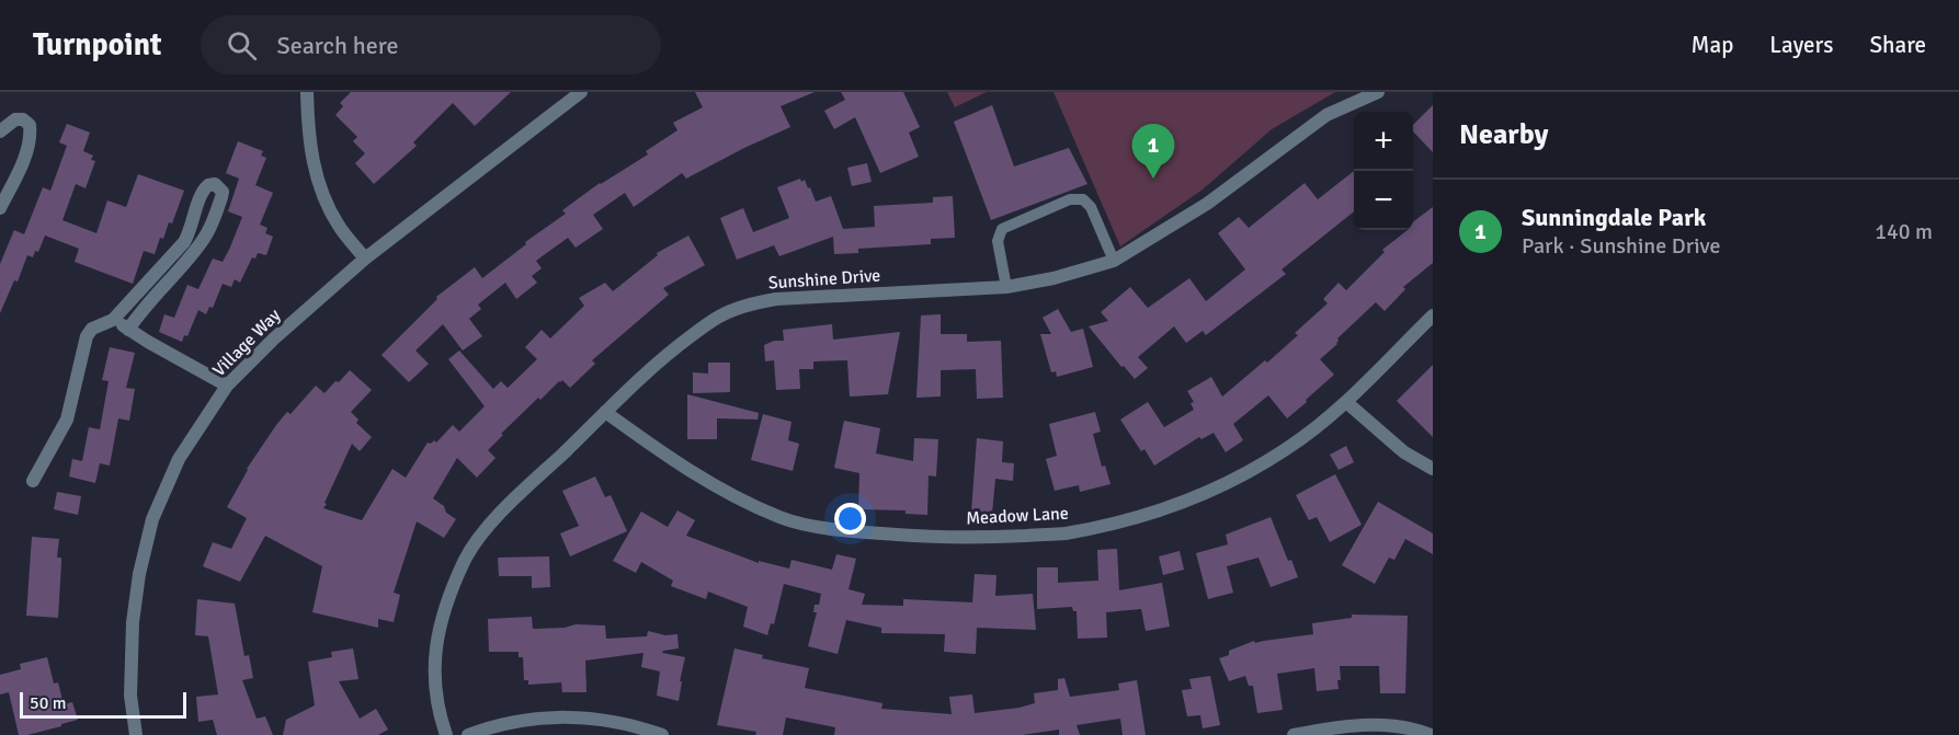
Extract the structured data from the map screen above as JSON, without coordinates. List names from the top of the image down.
{
  "streets": {
    "street": ["Sunshine Drive", "Village Way", "Meadow Lane"]
  },
  "crossings": [
    ["Sunshine Drive", "Meadow Lane"]
  ],
  "scale_bar": "50 m",
  "page": {
    "header": "Turnpoint",
    "search": "Search here",
    "nav": ["Map", "Layers", "Share"],
    "heading": "Nearby",
    "map_buttons": ["+", "−"],
    "pins": "1",
    "list": [
      {
        "mark": "1",
        "name": "Sunningdale Park",
        "note": "Park · Sunshine Drive",
        "value": "140 m"
      }
    ],
    "scale": "50 m"
  }
}
